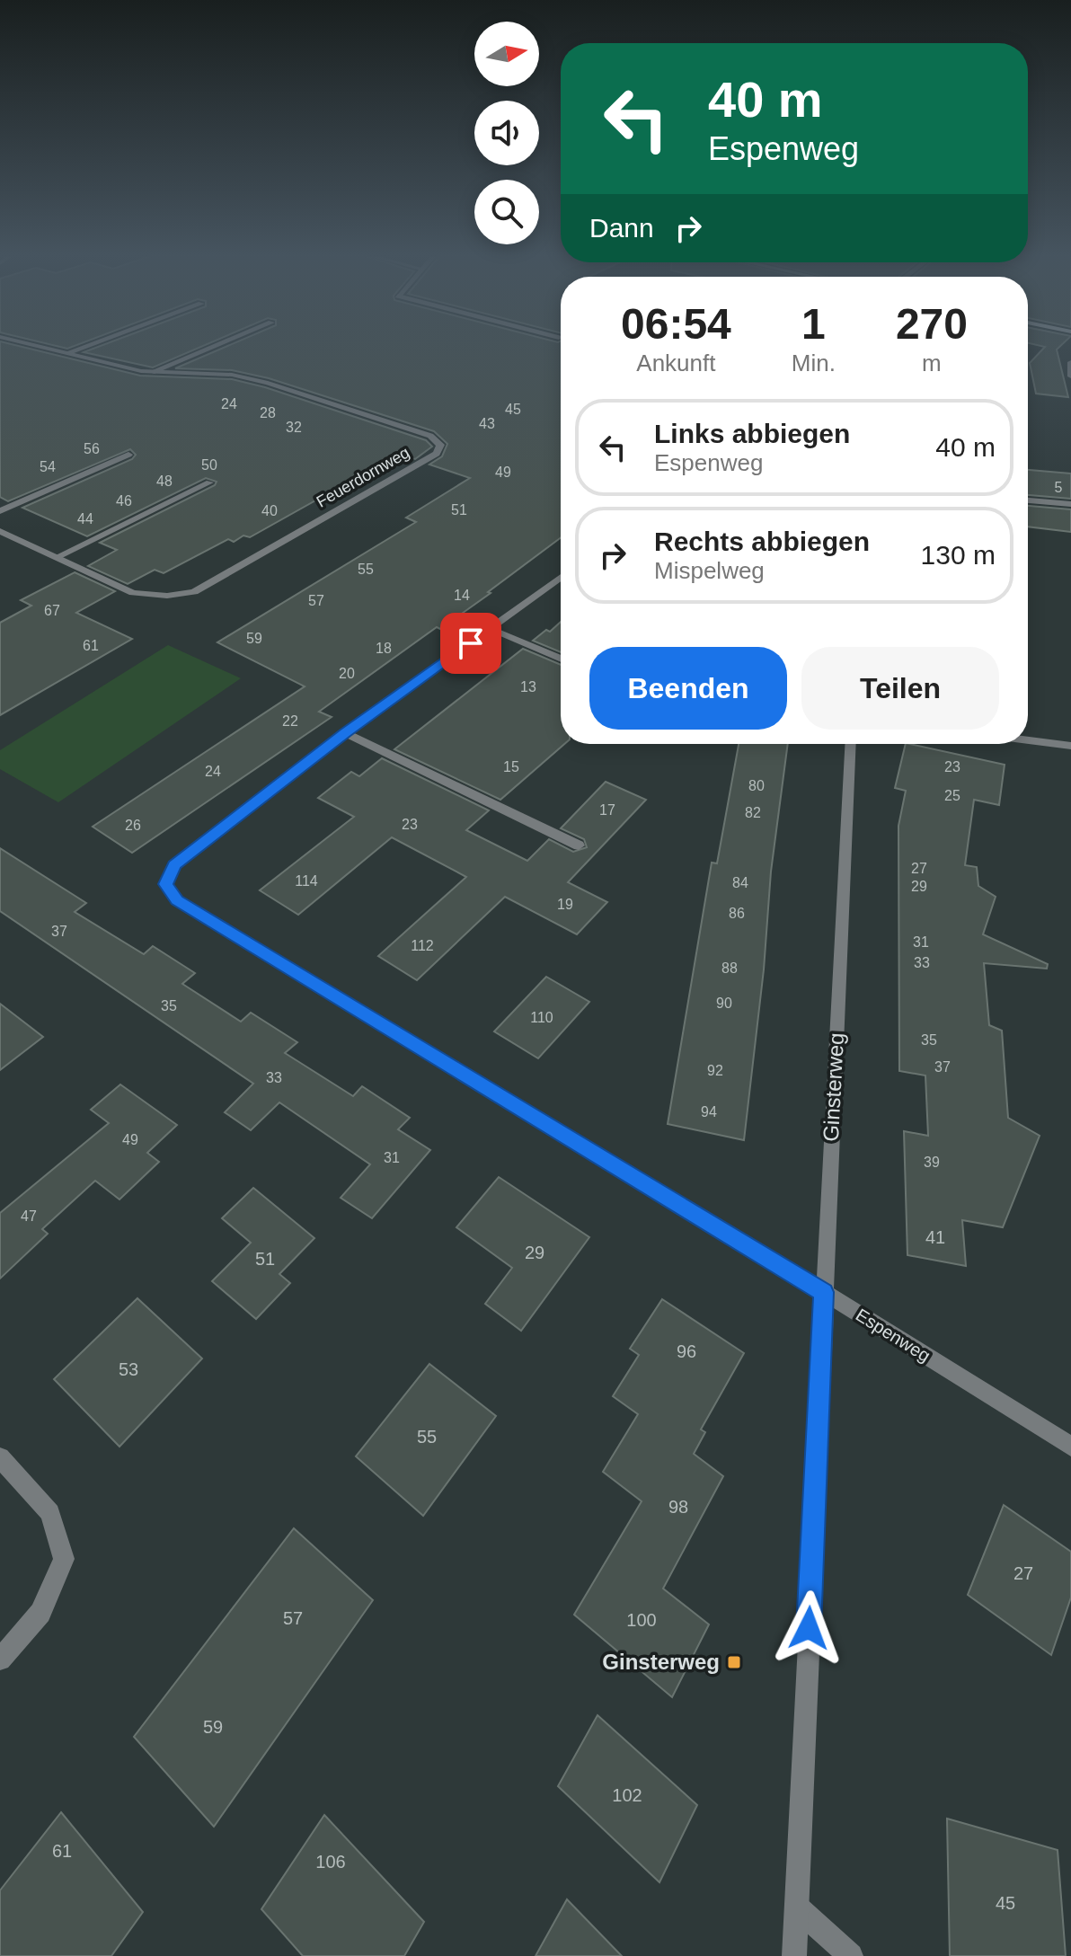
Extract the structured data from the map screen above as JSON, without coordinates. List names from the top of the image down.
{
  "streets": {
    "street": ["Feuerdornweg", "Ginsterweg", "Espenweg"]
  },
  "crossings": [
    ["Ginsterweg", "Espenweg"]
  ],
  "places": {
    "transit": ["Ginsterweg"]
  },
  "house_numbers": [
    "24",
    "45",
    "28",
    "43",
    "32",
    "56",
    "50",
    "54",
    "49",
    "48",
    "5",
    "46",
    "51",
    "40",
    "44",
    "55",
    "14",
    "57",
    "67",
    "59",
    "61",
    "18",
    "20",
    "13",
    "22",
    "15",
    "23",
    "24",
    "80",
    "25",
    "17",
    "82",
    "23",
    "26",
    "27",
    "114",
    "84",
    "29",
    "19",
    "86",
    "37",
    "31",
    "112",
    "33",
    "88",
    "90",
    "35",
    "110",
    "35",
    "37",
    "92",
    "33",
    "94",
    "49",
    "31",
    "39",
    "47",
    "41",
    "29",
    "51",
    "96",
    "53",
    "55",
    "98",
    "27",
    "57",
    "100",
    "59",
    "102",
    "61",
    "106",
    "45"
  ],
  "north": "right",
  "page": {
    "turn": ["40 m", "Espenweg"],
    "then": "Dann",
    "eta": [
      "06:54",
      "Ankunft",
      "1",
      "Min.",
      "270",
      "m"
    ],
    "list": [
      {
        "name": "Links abbiegen",
        "note": "Espenweg",
        "value": "40 m"
      },
      {
        "name": "Rechts abbiegen",
        "note": "Mispelweg",
        "value": "130 m"
      }
    ],
    "buttons": ["Beenden", "Teilen"]
  }
}
